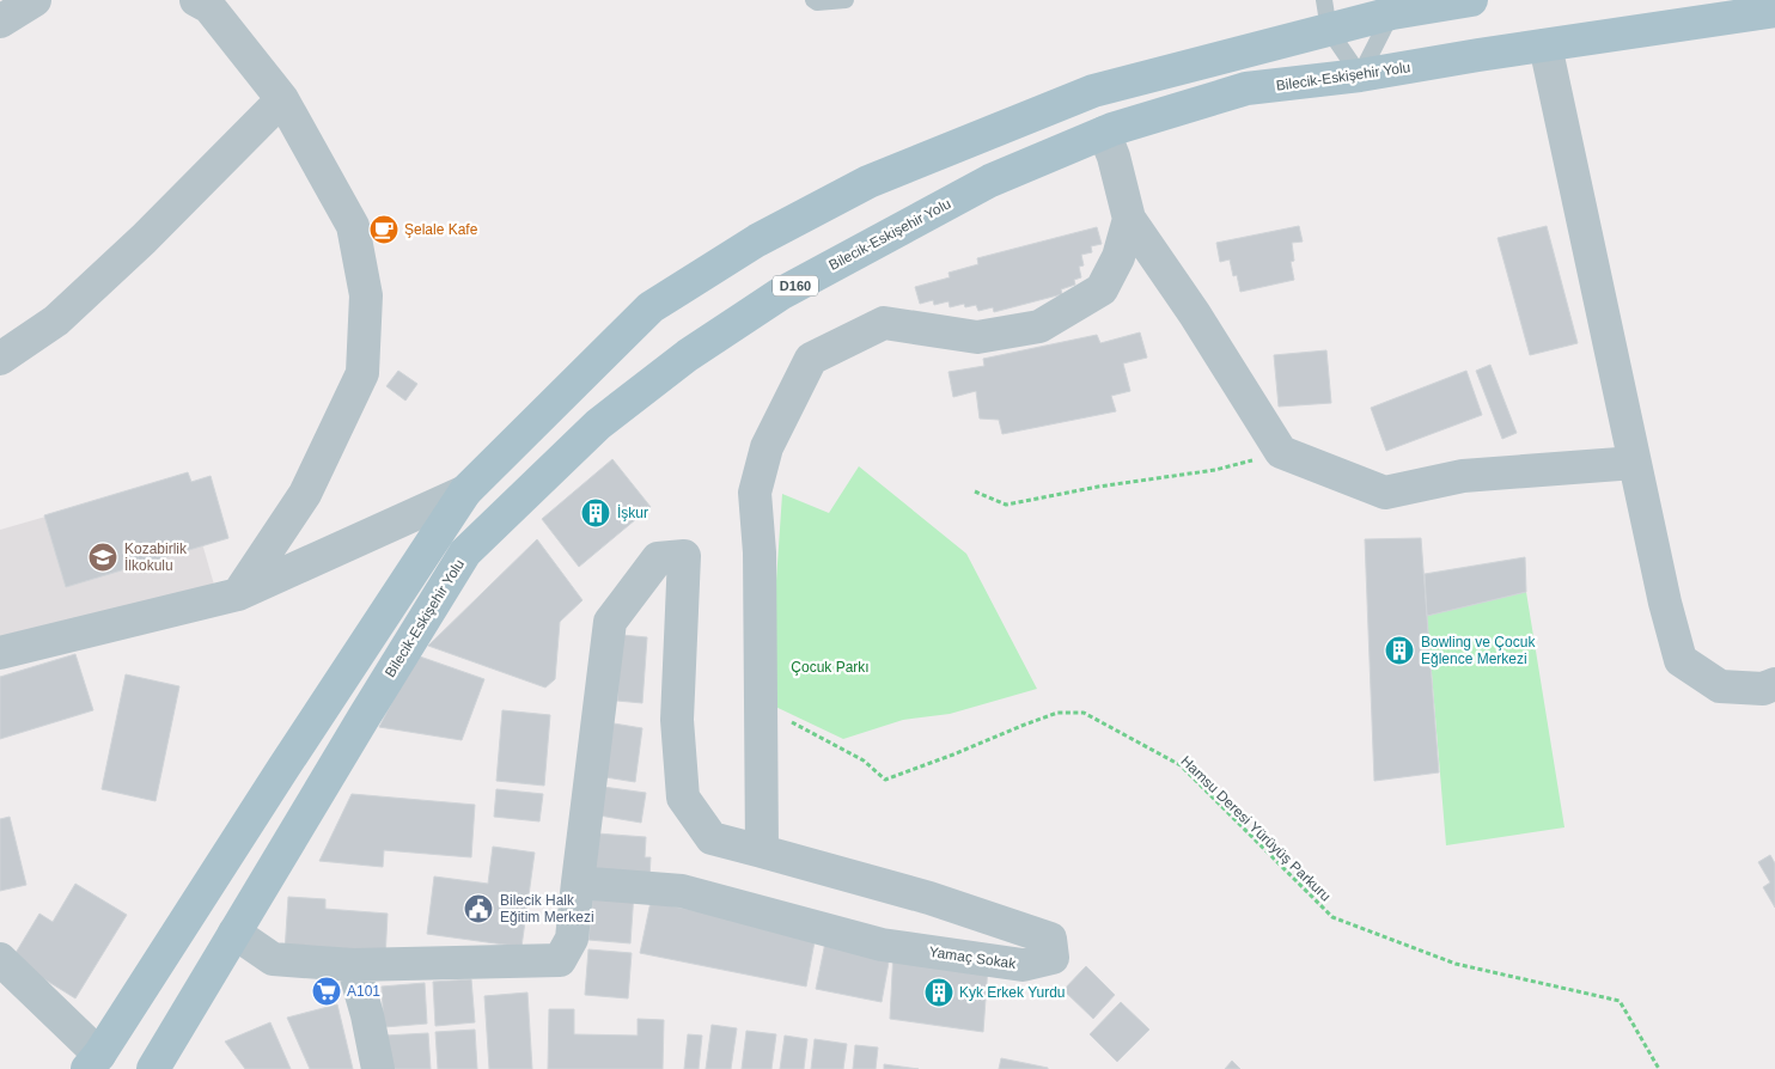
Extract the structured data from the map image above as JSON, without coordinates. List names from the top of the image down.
{
  "streets": {
    "main road": ["Bilecik-Eskişehir Yolu", "D160"],
    "street": ["Yamaç Sokak"],
    "path": ["Hamsu Deresi Yürüyüş Parkuru"]
  },
  "parks": ["Çocuk Parkı"],
  "places": {
    "cafe": ["Şelale Kafe"],
    "building": ["İşkur", "Bowling ve Çocuk Eğlence Merkezi", "Kyk Erkek Yurdu"],
    "school or university": ["Kozabirlik İlkokulu"],
    "public building": ["Bilecik Halk Eğitim Merkezi"],
    "supermarket": ["A101"]
  }
}
